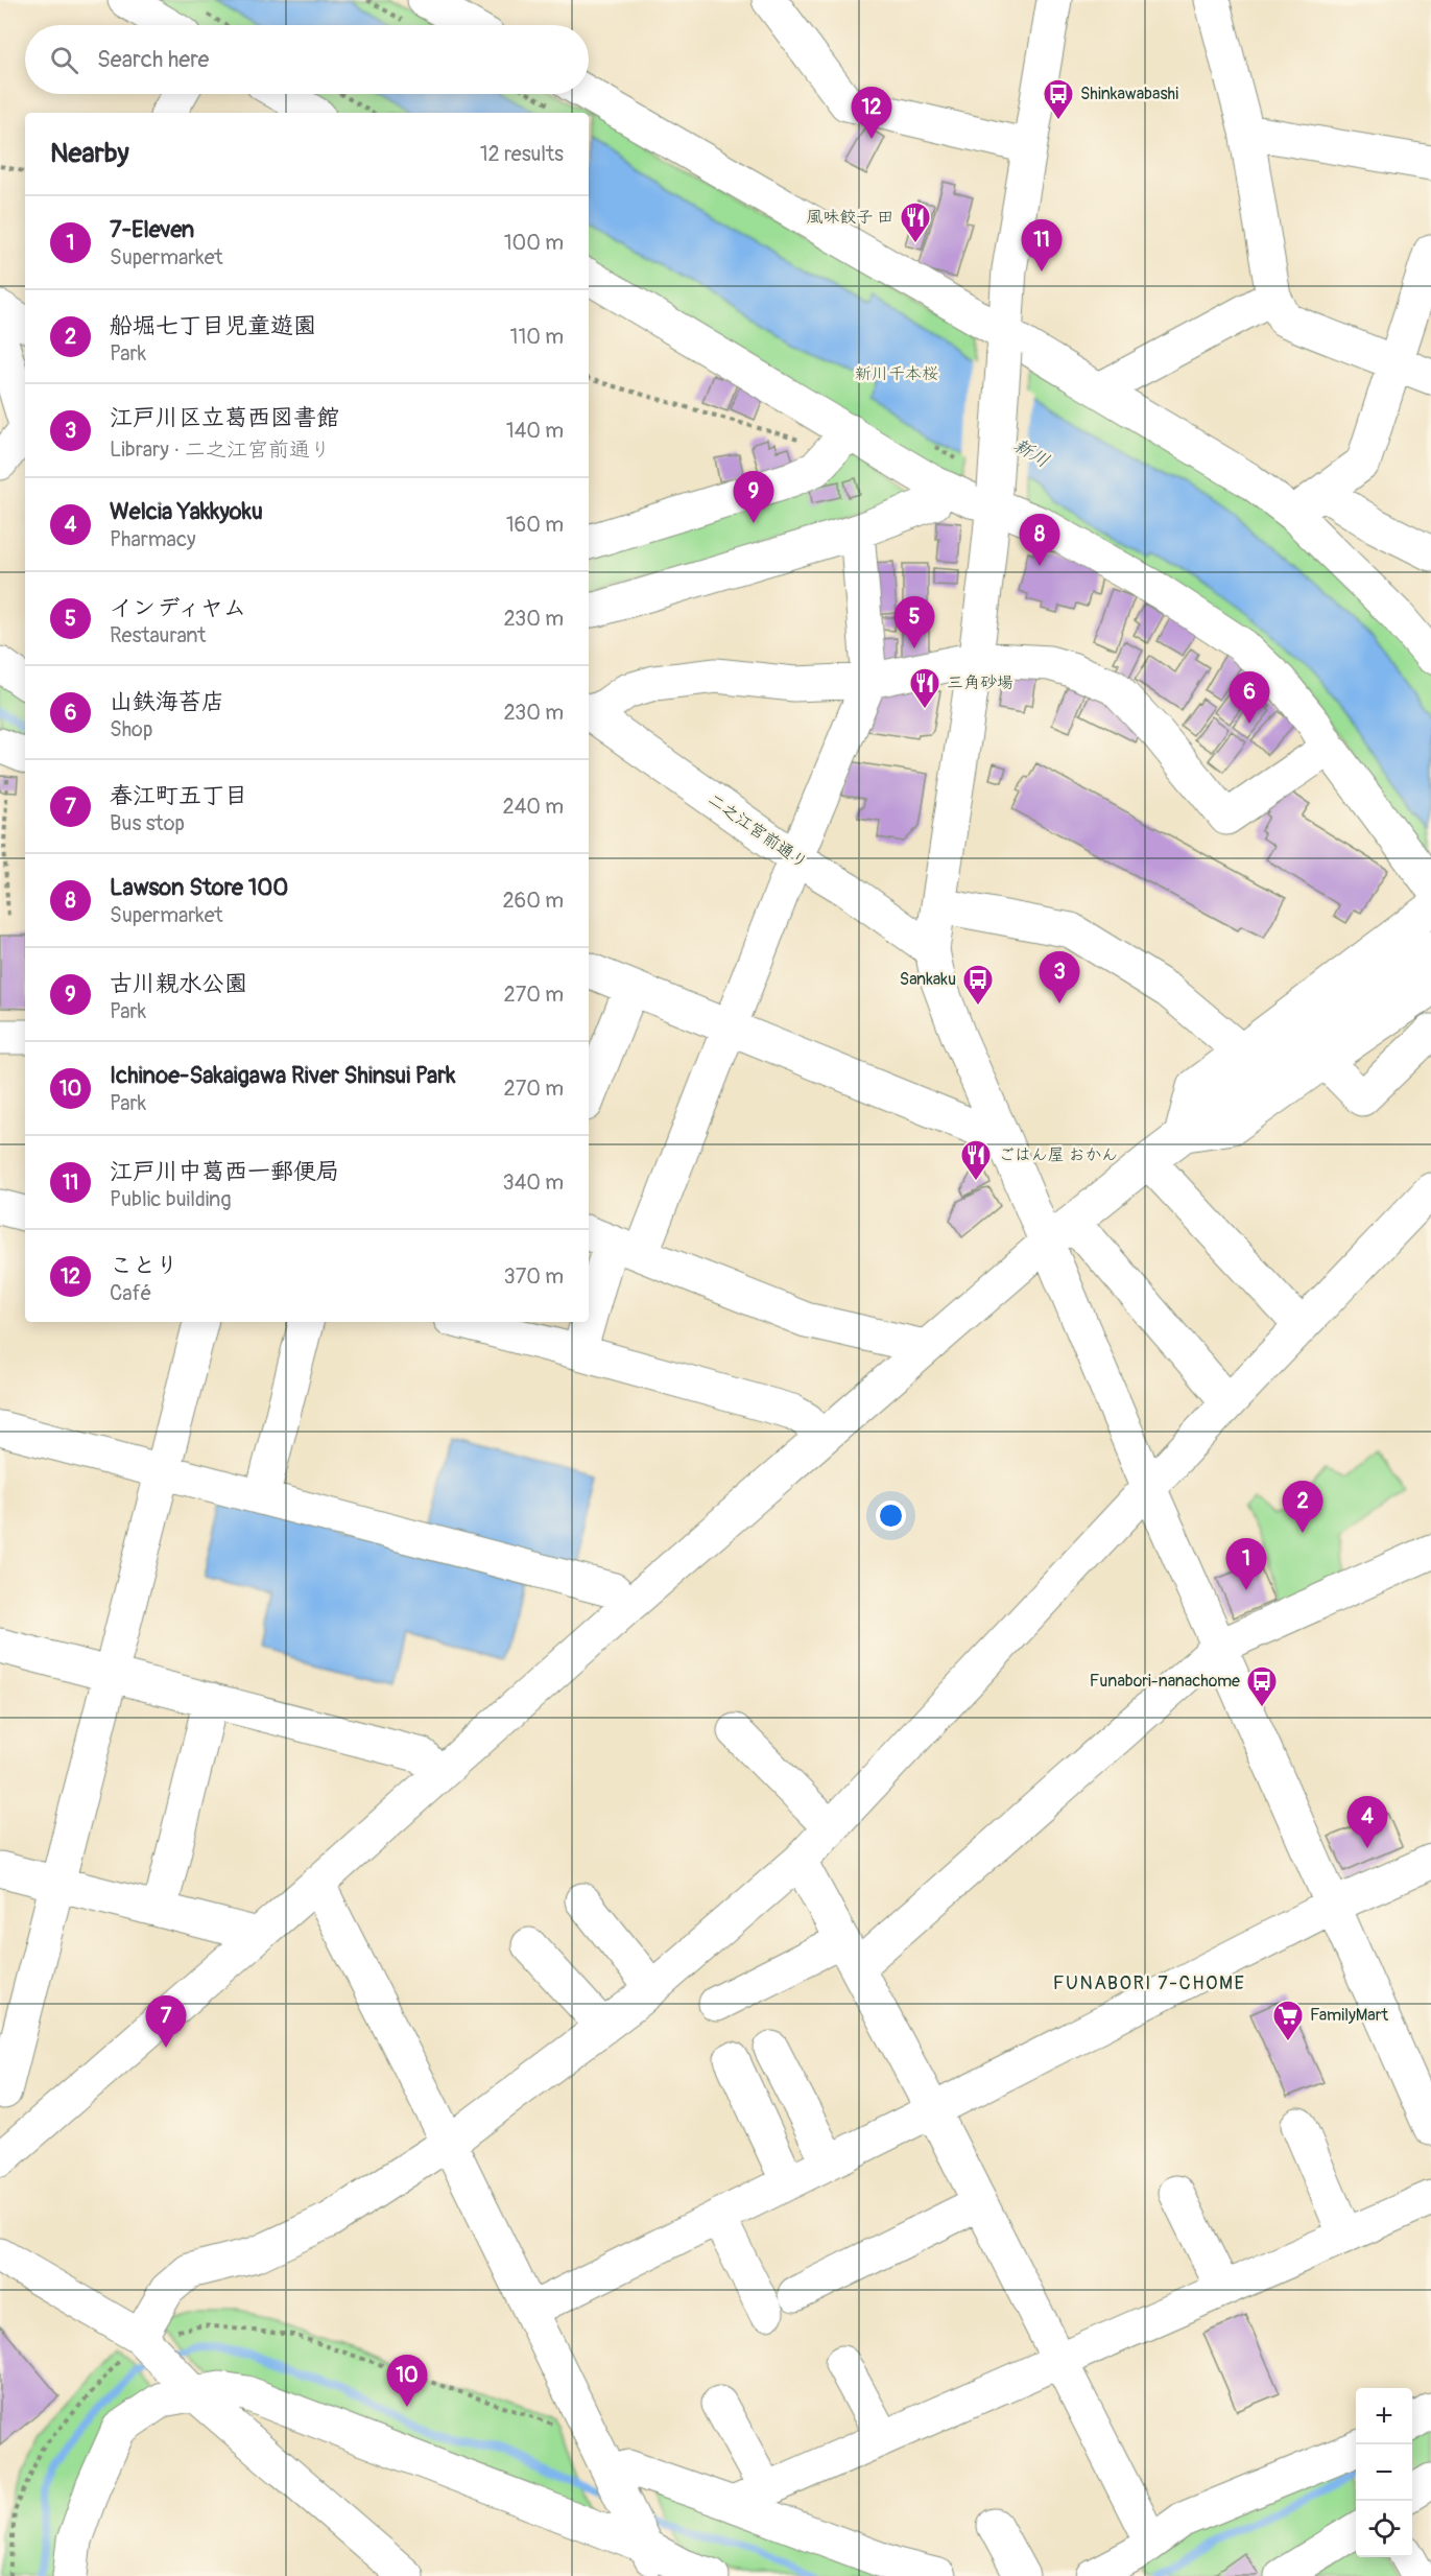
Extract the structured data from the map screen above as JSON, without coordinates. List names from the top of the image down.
{
  "streets": {
    "street": ["二之江宮前通り"]
  },
  "districts": ["FUNABORI 7-CHOME"],
  "water": ["新川"],
  "parks": ["新川千本桜"],
  "places": {
    "bus stop": ["Shinkawabashi", "Sankaku", "Funabori-nanachome"],
    "restaurant": ["風味餃子 田", "三角砂場", "ごはん屋 おかん"],
    "supermarket": ["FamilyMart"]
  },
  "page": {
    "search": "Search here",
    "pins": [
      "12",
      "11",
      "9",
      "8",
      "5",
      "6",
      "3",
      "2",
      "1",
      "4",
      "7",
      "10"
    ],
    "heading": ["Nearby", "12 results"],
    "list": [
      {
        "mark": "1",
        "name": "7-Eleven",
        "note": "Supermarket",
        "value": "100 m"
      },
      {
        "mark": "2",
        "name": "船堀七丁目児童遊園",
        "note": "Park",
        "value": "110 m"
      },
      {
        "mark": "3",
        "name": "江戸川区立葛西図書館",
        "note": "Library · 二之江宮前通り",
        "value": "140 m"
      },
      {
        "mark": "4",
        "name": "Welcia Yakkyoku",
        "note": "Pharmacy",
        "value": "160 m"
      },
      {
        "mark": "5",
        "name": "インディヤム",
        "note": "Restaurant",
        "value": "230 m"
      },
      {
        "mark": "6",
        "name": "山鉄海苔店",
        "note": "Shop",
        "value": "230 m"
      },
      {
        "mark": "7",
        "name": "春江町五丁目",
        "note": "Bus stop",
        "value": "240 m"
      },
      {
        "mark": "8",
        "name": "Lawson Store 100",
        "note": "Supermarket",
        "value": "260 m"
      },
      {
        "mark": "9",
        "name": "古川親水公園",
        "note": "Park",
        "value": "270 m"
      },
      {
        "mark": "10",
        "name": "Ichinoe-Sakaigawa River Shinsui Park",
        "note": "Park",
        "value": "270 m"
      },
      {
        "mark": "11",
        "name": "江戸川中葛西一郵便局",
        "note": "Public building",
        "value": "340 m"
      },
      {
        "mark": "12",
        "name": "ことり",
        "note": "Café",
        "value": "370 m"
      }
    ],
    "map_buttons": ["+", "−"]
  }
}
